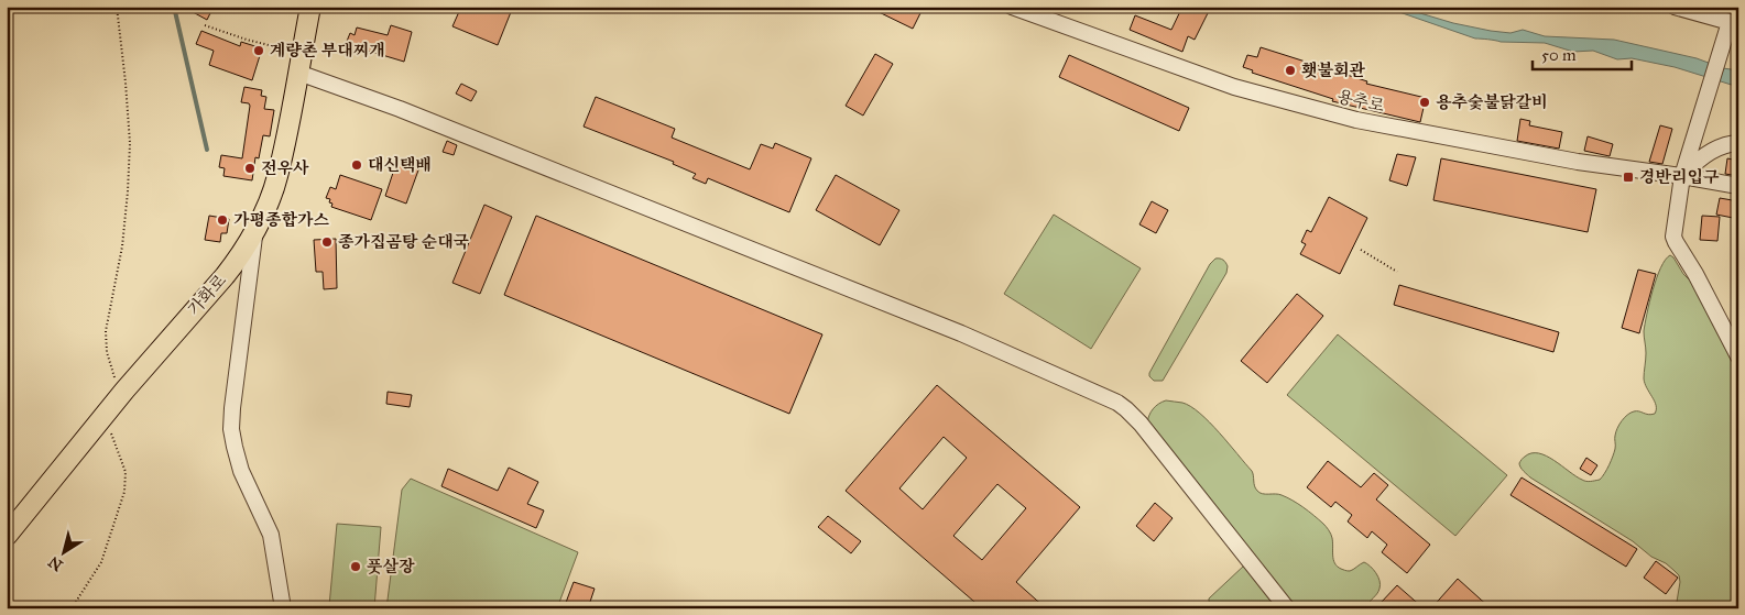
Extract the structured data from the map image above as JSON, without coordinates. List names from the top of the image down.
{
  "streets": {
    "main road": ["가화로"],
    "street": ["용추로"]
  },
  "places": {
    "other": [
      "계량촌 부대찌개",
      "횃불회관",
      "용추숯불닭갈비",
      "대신택배",
      "전우사",
      "가평종합가스",
      "종가집곰탕 순대국",
      "풋살장"
    ],
    "transit": ["경반리입구"]
  },
  "scale_bar": "50 m",
  "north": "bottom left"
}
